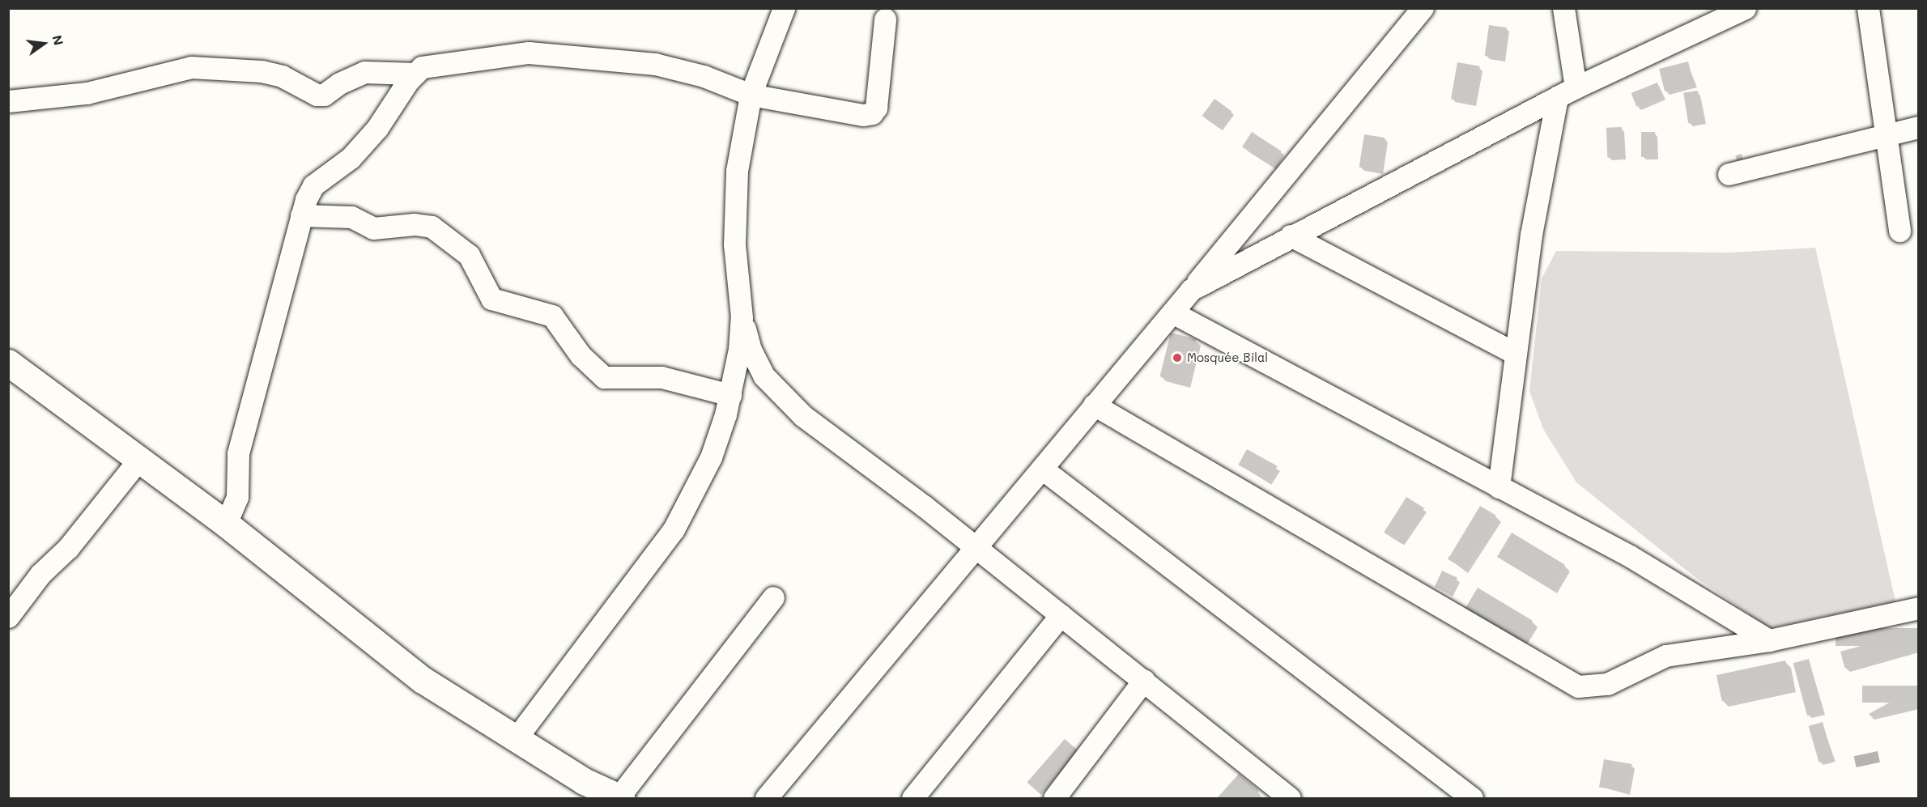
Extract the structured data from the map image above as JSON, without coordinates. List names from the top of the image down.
{
  "places": ["Mosquée Bilal"],
  "north": "right"
}
